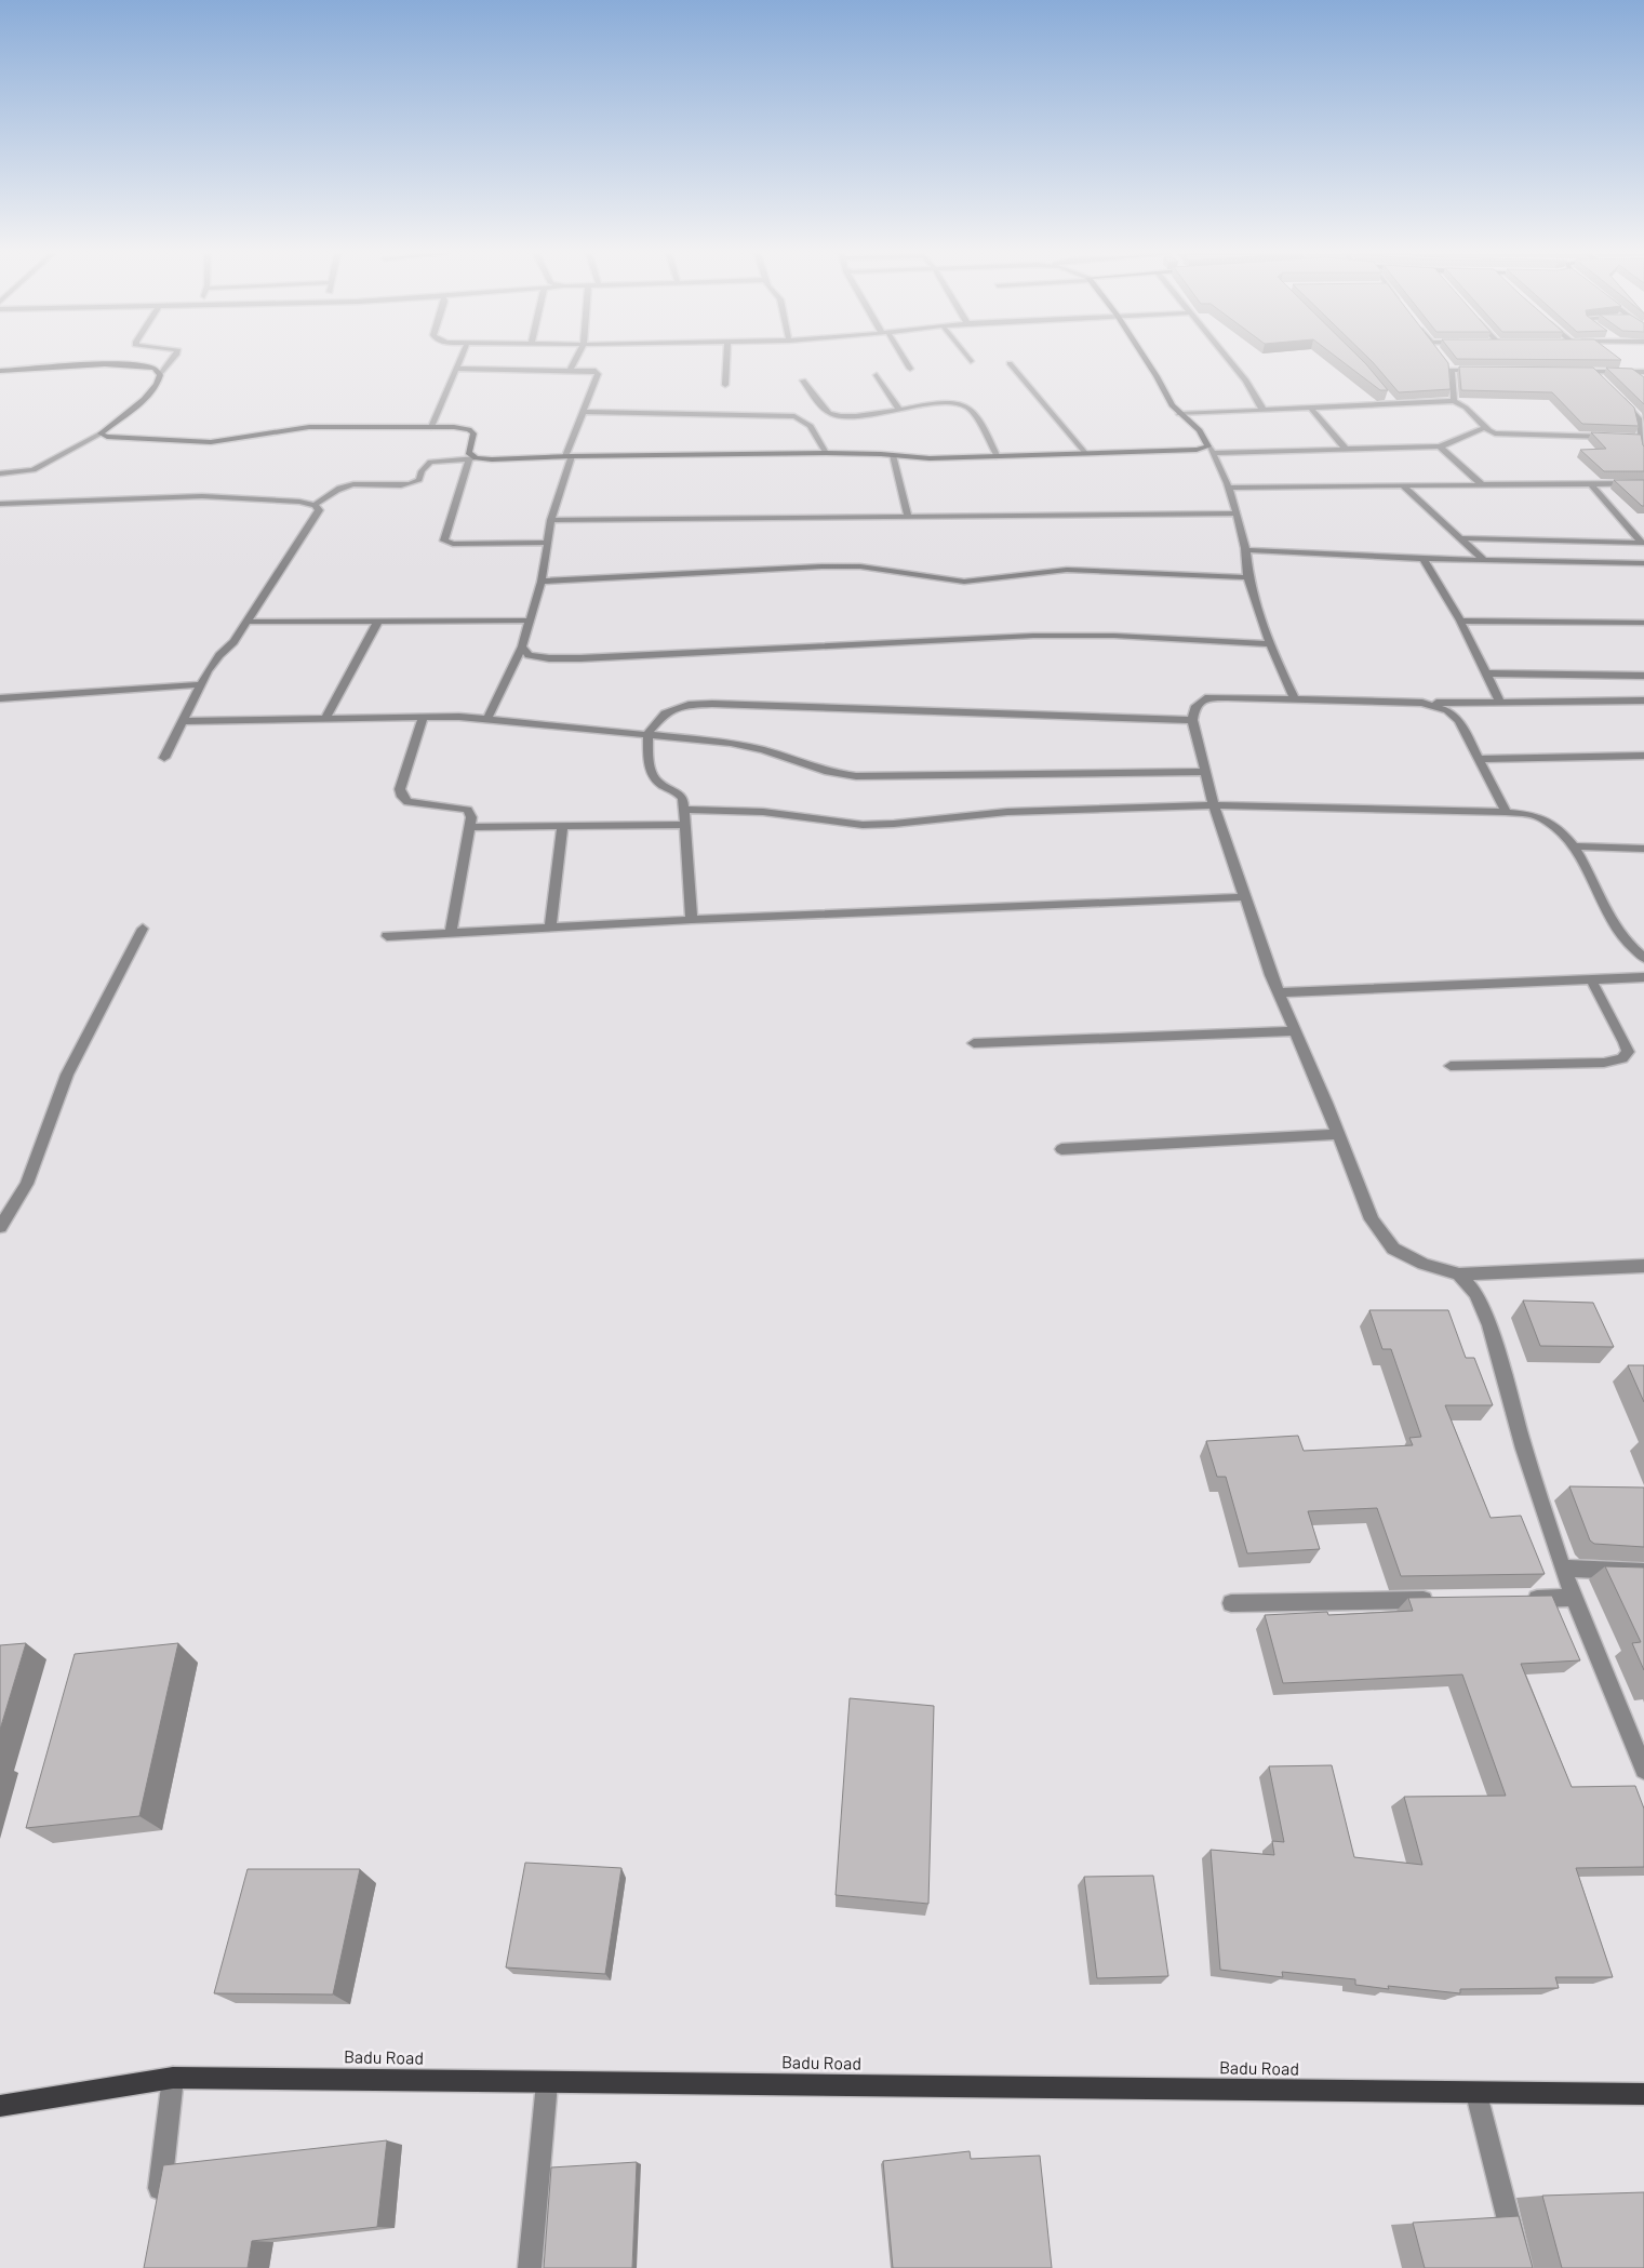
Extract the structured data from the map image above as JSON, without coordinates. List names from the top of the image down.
{
  "streets": {
    "main road": ["Badu Road"]
  }
}
